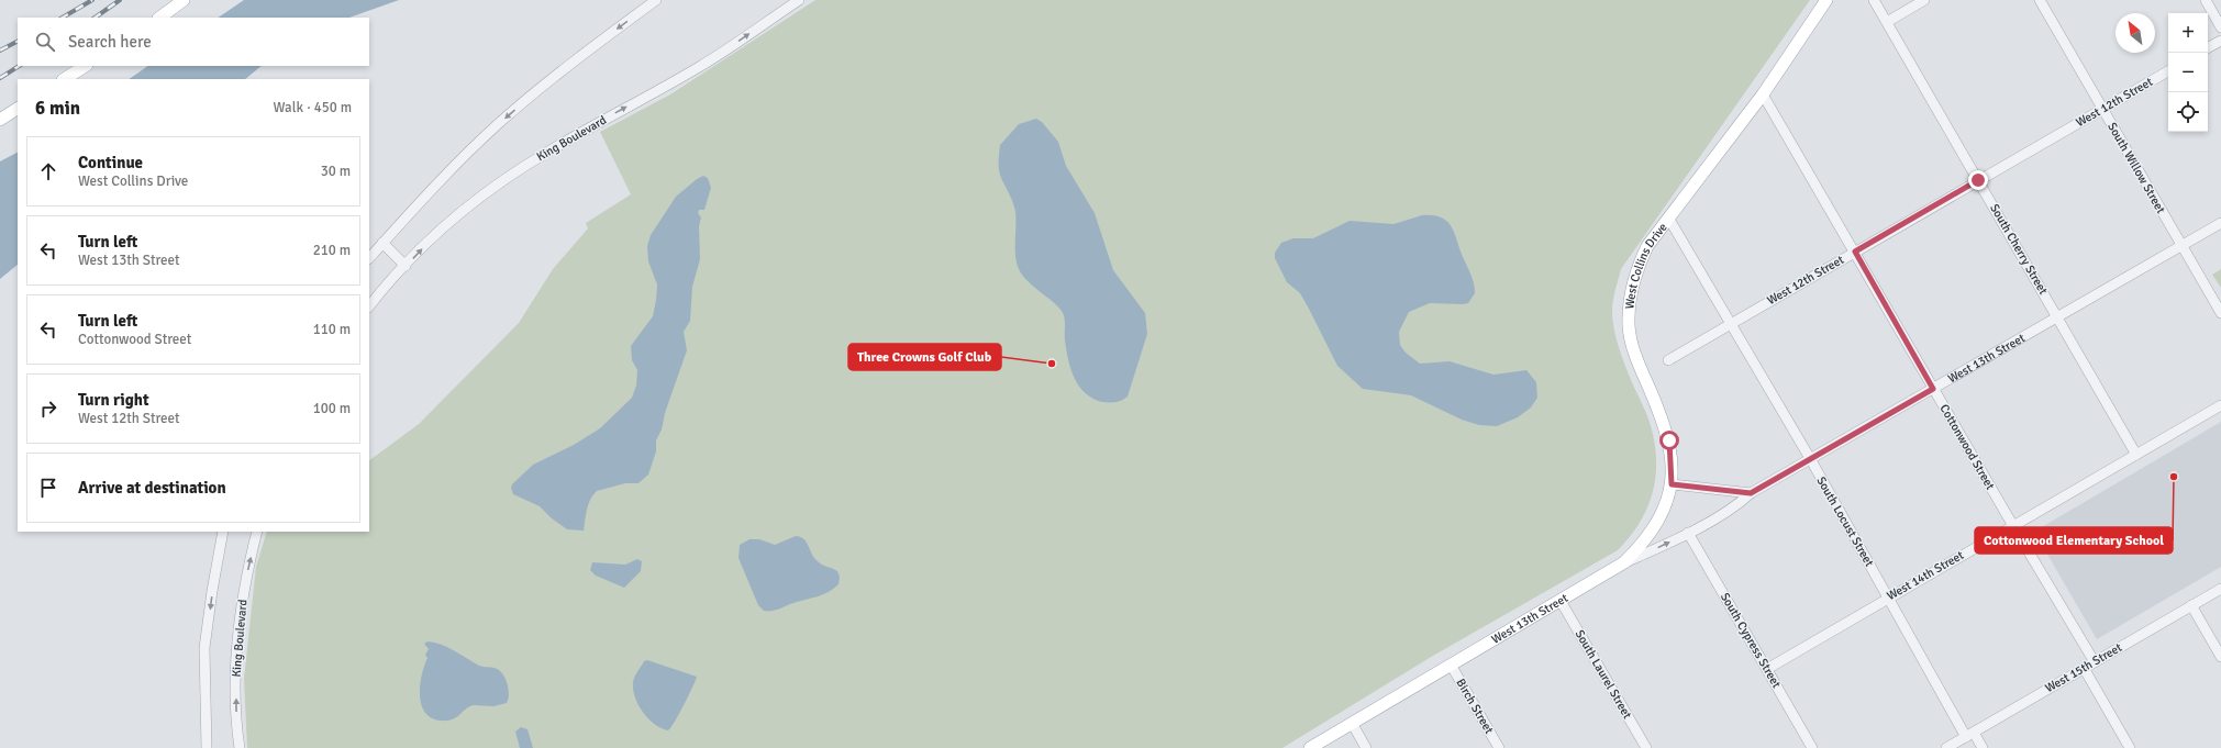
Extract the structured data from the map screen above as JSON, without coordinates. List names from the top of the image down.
{
  "streets": {
    "main road": ["West Collins Drive", "West 13th Street"],
    "street": [
      "West 12th Street",
      "King Boulevard",
      "South Willow Street",
      "South Cherry Street",
      "Cottonwood Street",
      "South Locust Street",
      "West 14th Street",
      "South Cypress Street",
      "West 15th Street",
      "South Laurel Street",
      "Birch Street"
    ]
  },
  "crossings": [
    ["West 12th Street", "South Willow Street"],
    ["West 12th Street", "South Cherry Street"],
    ["West 12th Street", "Cottonwood Street"],
    ["West 12th Street", "South Locust Street"],
    ["South Willow Street", "West 13th Street"],
    ["South Cherry Street", "West 13th Street"],
    ["South Cherry Street", "West 14th Street"],
    ["West Collins Drive", "West 13th Street"],
    ["West Collins Drive", "Cottonwood Street"],
    ["West Collins Drive", "South Locust Street"],
    ["West 13th Street", "Cottonwood Street"],
    ["West 13th Street", "South Locust Street"],
    ["West 13th Street", "South Cypress Street"],
    ["West 13th Street", "South Laurel Street"],
    ["West 13th Street", "Birch Street"],
    ["Cottonwood Street", "West 14th Street"],
    ["Cottonwood Street", "West 15th Street"],
    ["South Locust Street", "West 14th Street"],
    ["South Locust Street", "West 15th Street"],
    ["West 14th Street", "South Cypress Street"]
  ],
  "places": ["Three Crowns Golf Club", "Cottonwood Elementary School"],
  "north": "top left",
  "page": {
    "map_buttons": ["+", "−"],
    "search": "Search here",
    "heading": ["6 min", "Walk · 450 m"],
    "list": [
      ["Continue", "West Collins Drive", "30 m"],
      ["Turn left", "West 13th Street", "210 m"],
      ["Turn left", "Cottonwood Street", "110 m"],
      ["Turn right", "West 12th Street", "100 m"],
      "Arrive at destination"
    ]
  }
}
